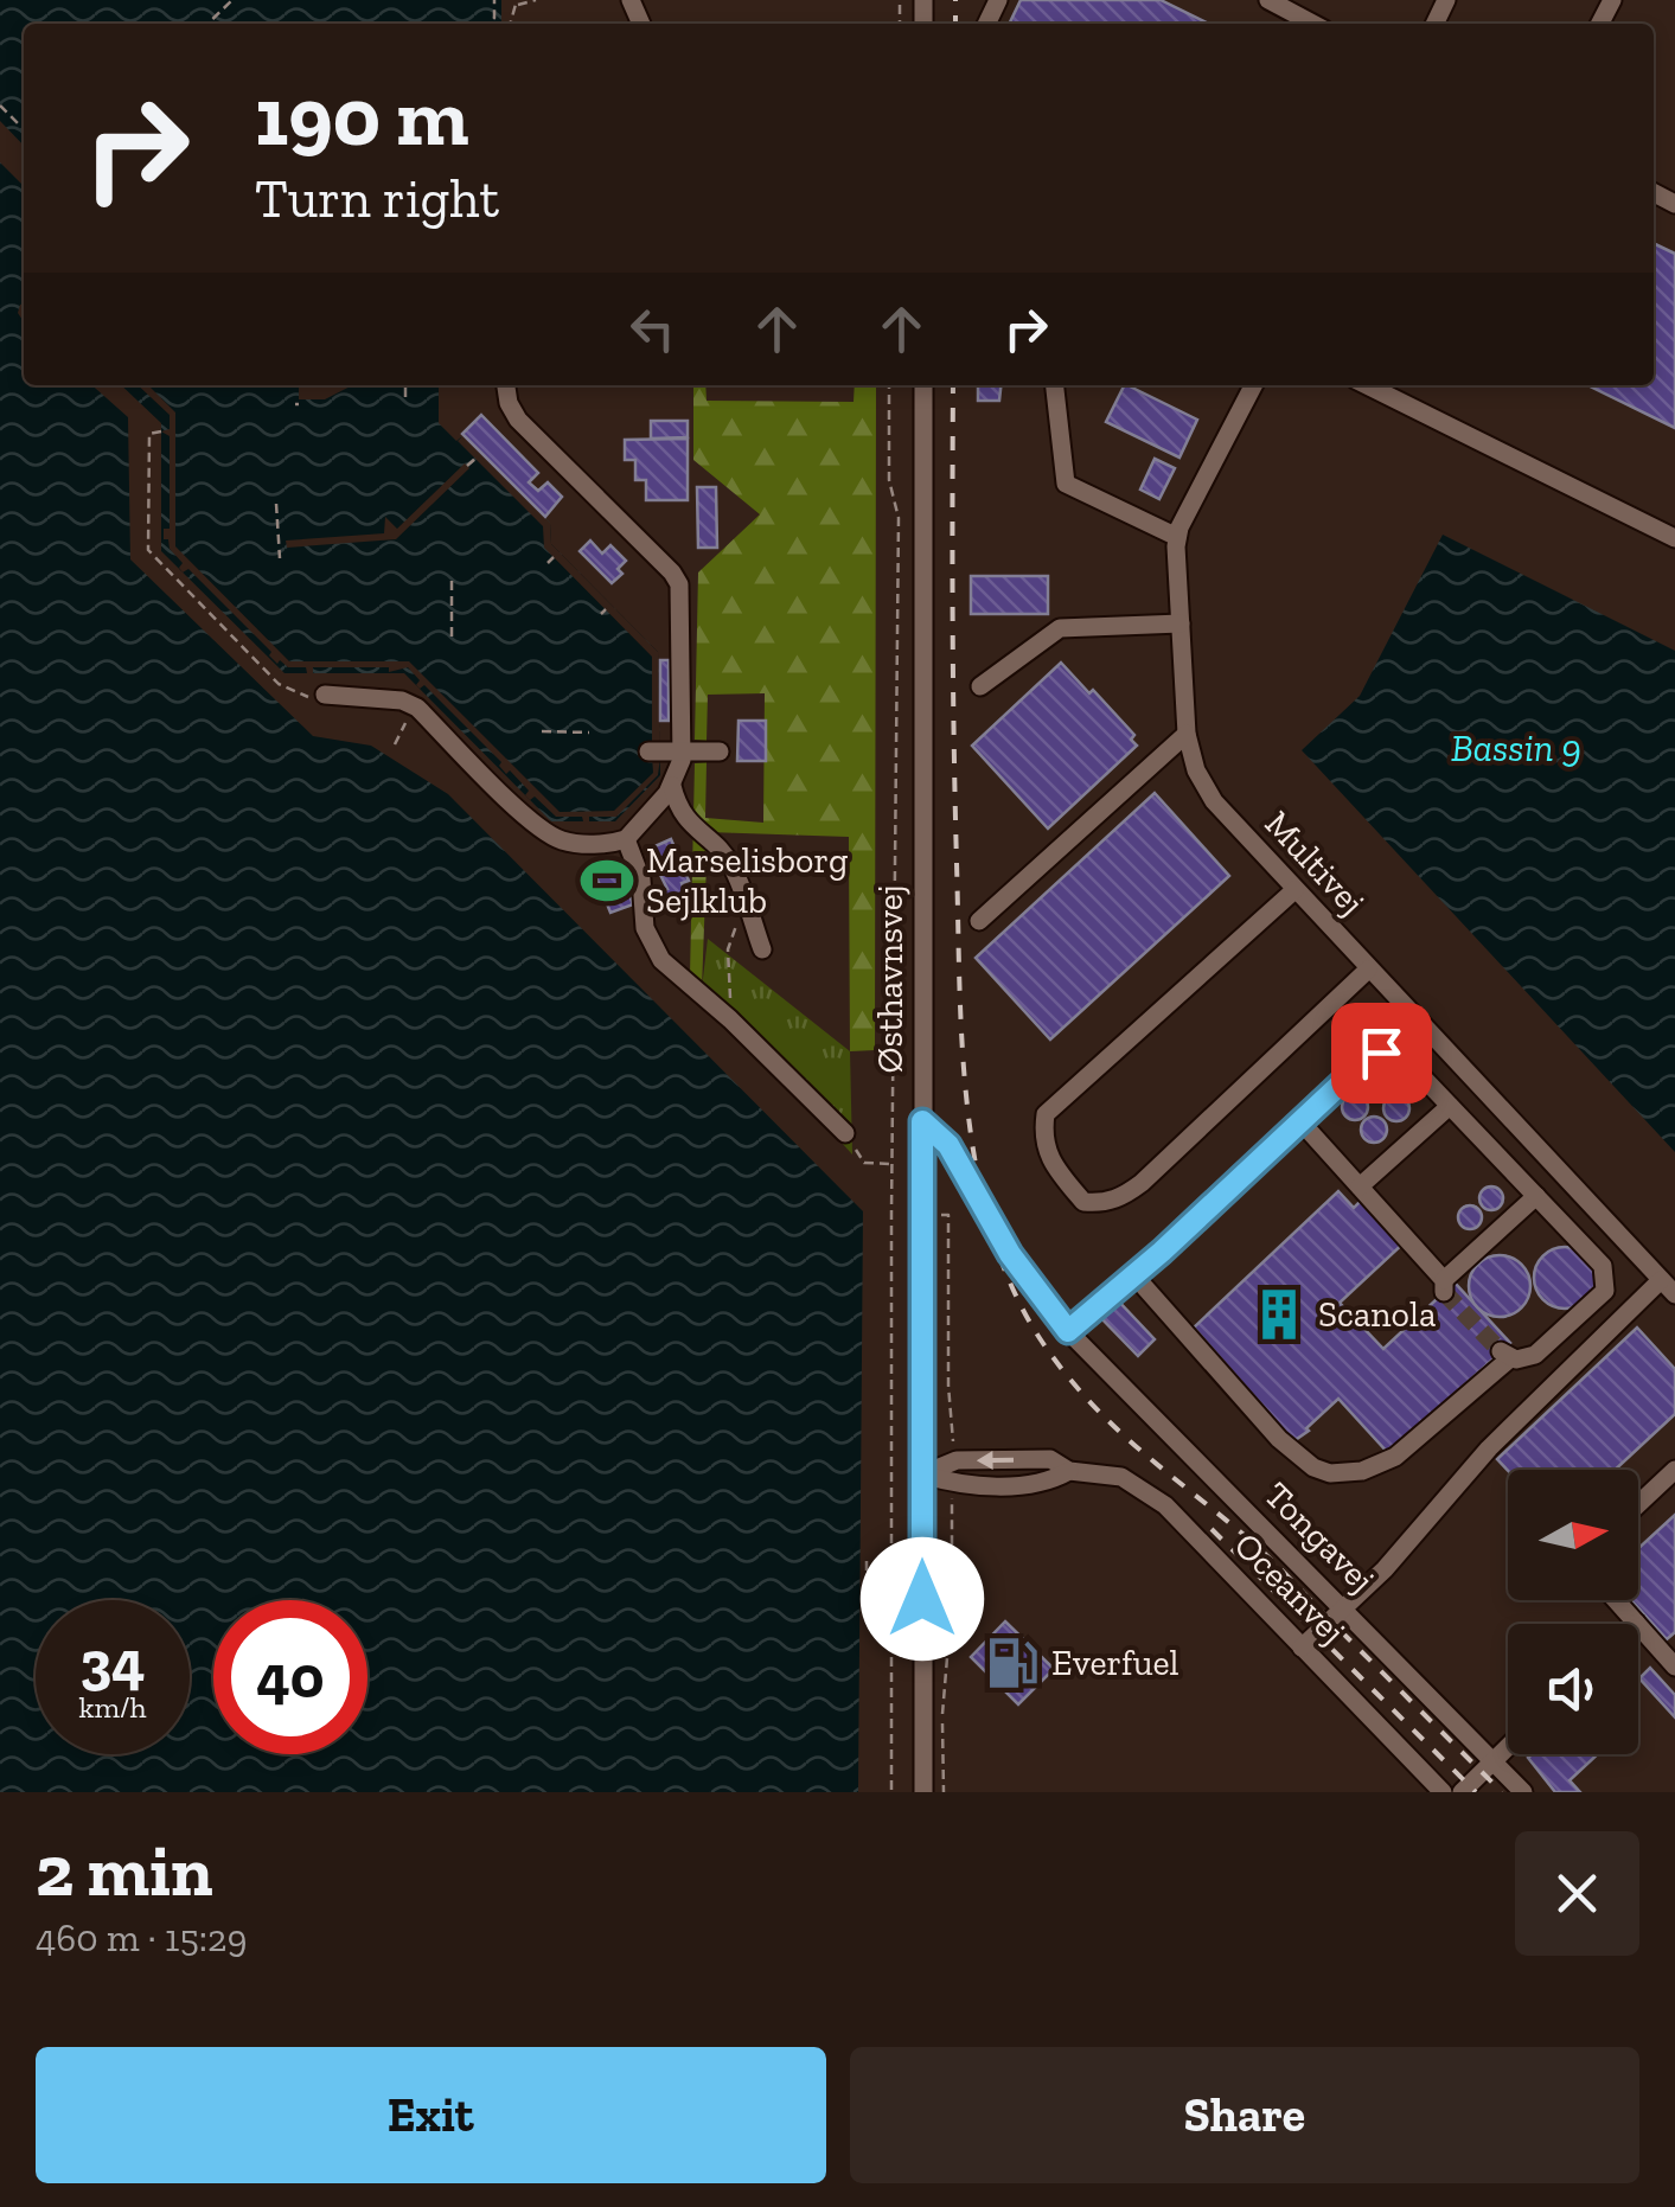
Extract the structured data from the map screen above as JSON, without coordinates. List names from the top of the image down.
{
  "streets": {
    "street": [
      "Multivej",
      "Østhavnsvej",
      "Tongavej",
      "Oceanvej"
    ]
  },
  "crossings": [
    ["Østhavnsvej", "Tongavej"],
    ["Østhavnsvej", "Oceanvej"]
  ],
  "water": ["Bassin 9"],
  "places": {
    "sports": ["Marselisborg Sejlklub"],
    "building": ["Scanola"],
    "fuel station": ["Everfuel"]
  },
  "north": "right",
  "page": {
    "turn": ["190 m", "Turn right"],
    "speed": "34 km/h",
    "limit": "40",
    "heading": ["2 min", "460 m · 15:29"],
    "buttons": ["Exit", "Share"]
  }
}
